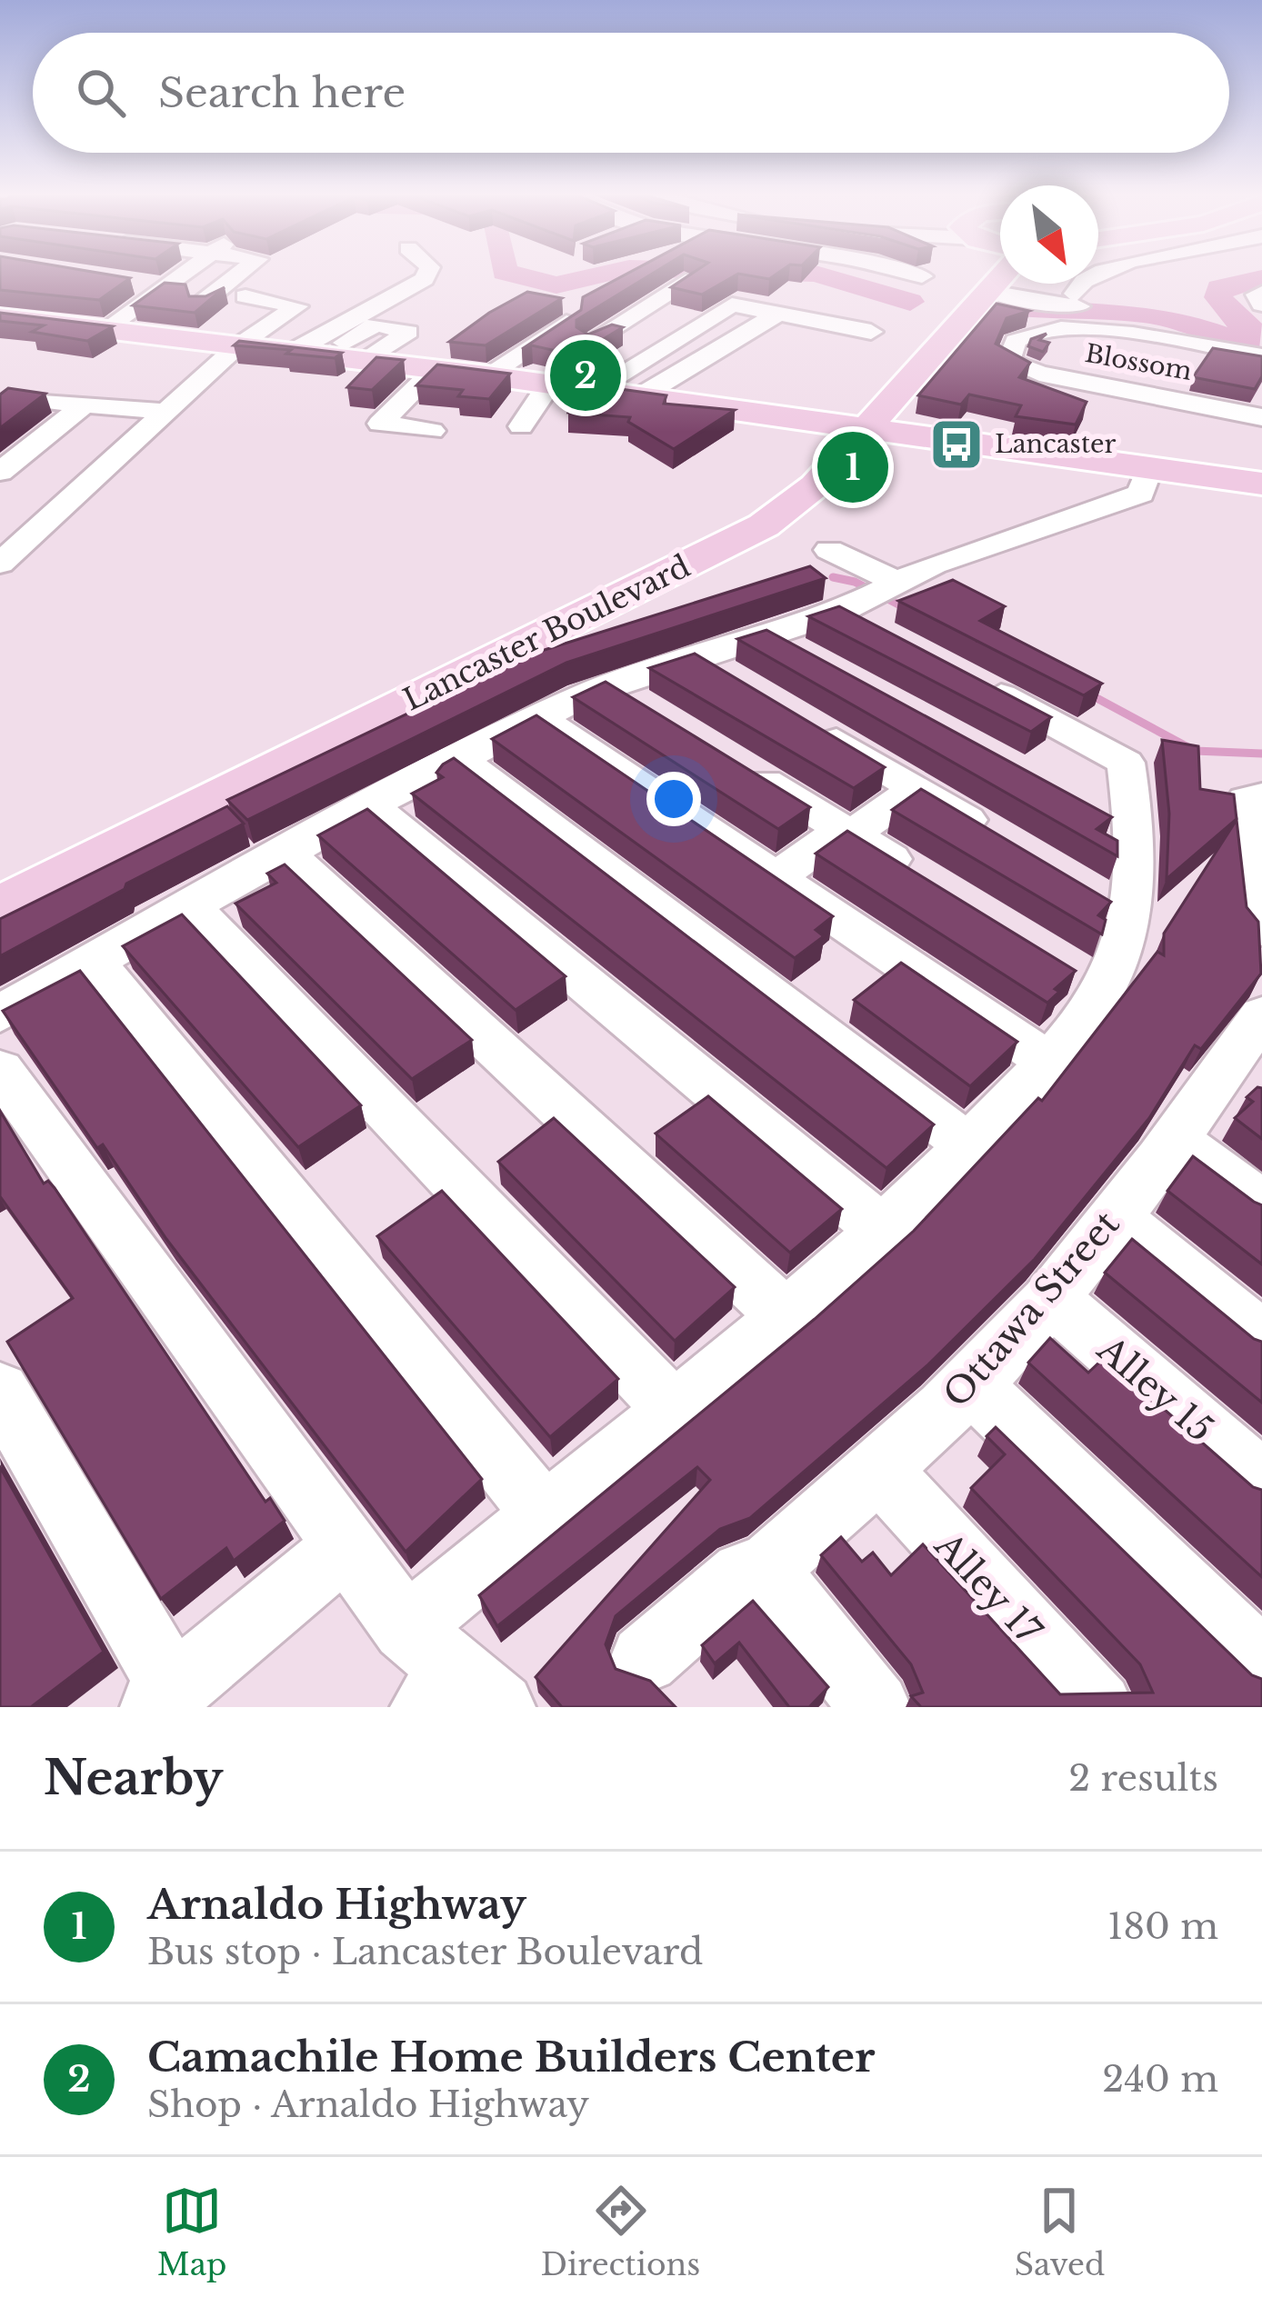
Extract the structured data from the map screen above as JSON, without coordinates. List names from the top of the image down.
{
  "streets": {
    "main road": ["Lancaster Boulevard"],
    "street": [
      "Blossom",
      "Ottawa Street",
      "Alley 15",
      "Alley 17"
    ]
  },
  "crossings": [
    ["Ottawa Street", "Alley 15"],
    ["Ottawa Street", "Alley 17"]
  ],
  "places": {
    "bus stop": ["Lancaster"]
  },
  "north": "bottom right",
  "page": {
    "search": "Search here",
    "pins": ["2", "1"],
    "heading": ["Nearby", "2 results"],
    "list": [
      {
        "mark": "1",
        "name": "Arnaldo Highway",
        "note": "Bus stop · Lancaster Boulevard",
        "value": "180 m"
      },
      {
        "mark": "2",
        "name": "Camachile Home Builders Center",
        "note": "Shop · Arnaldo Highway",
        "value": "240 m"
      }
    ],
    "nav": ["Map", "Directions", "Saved"]
  }
}
